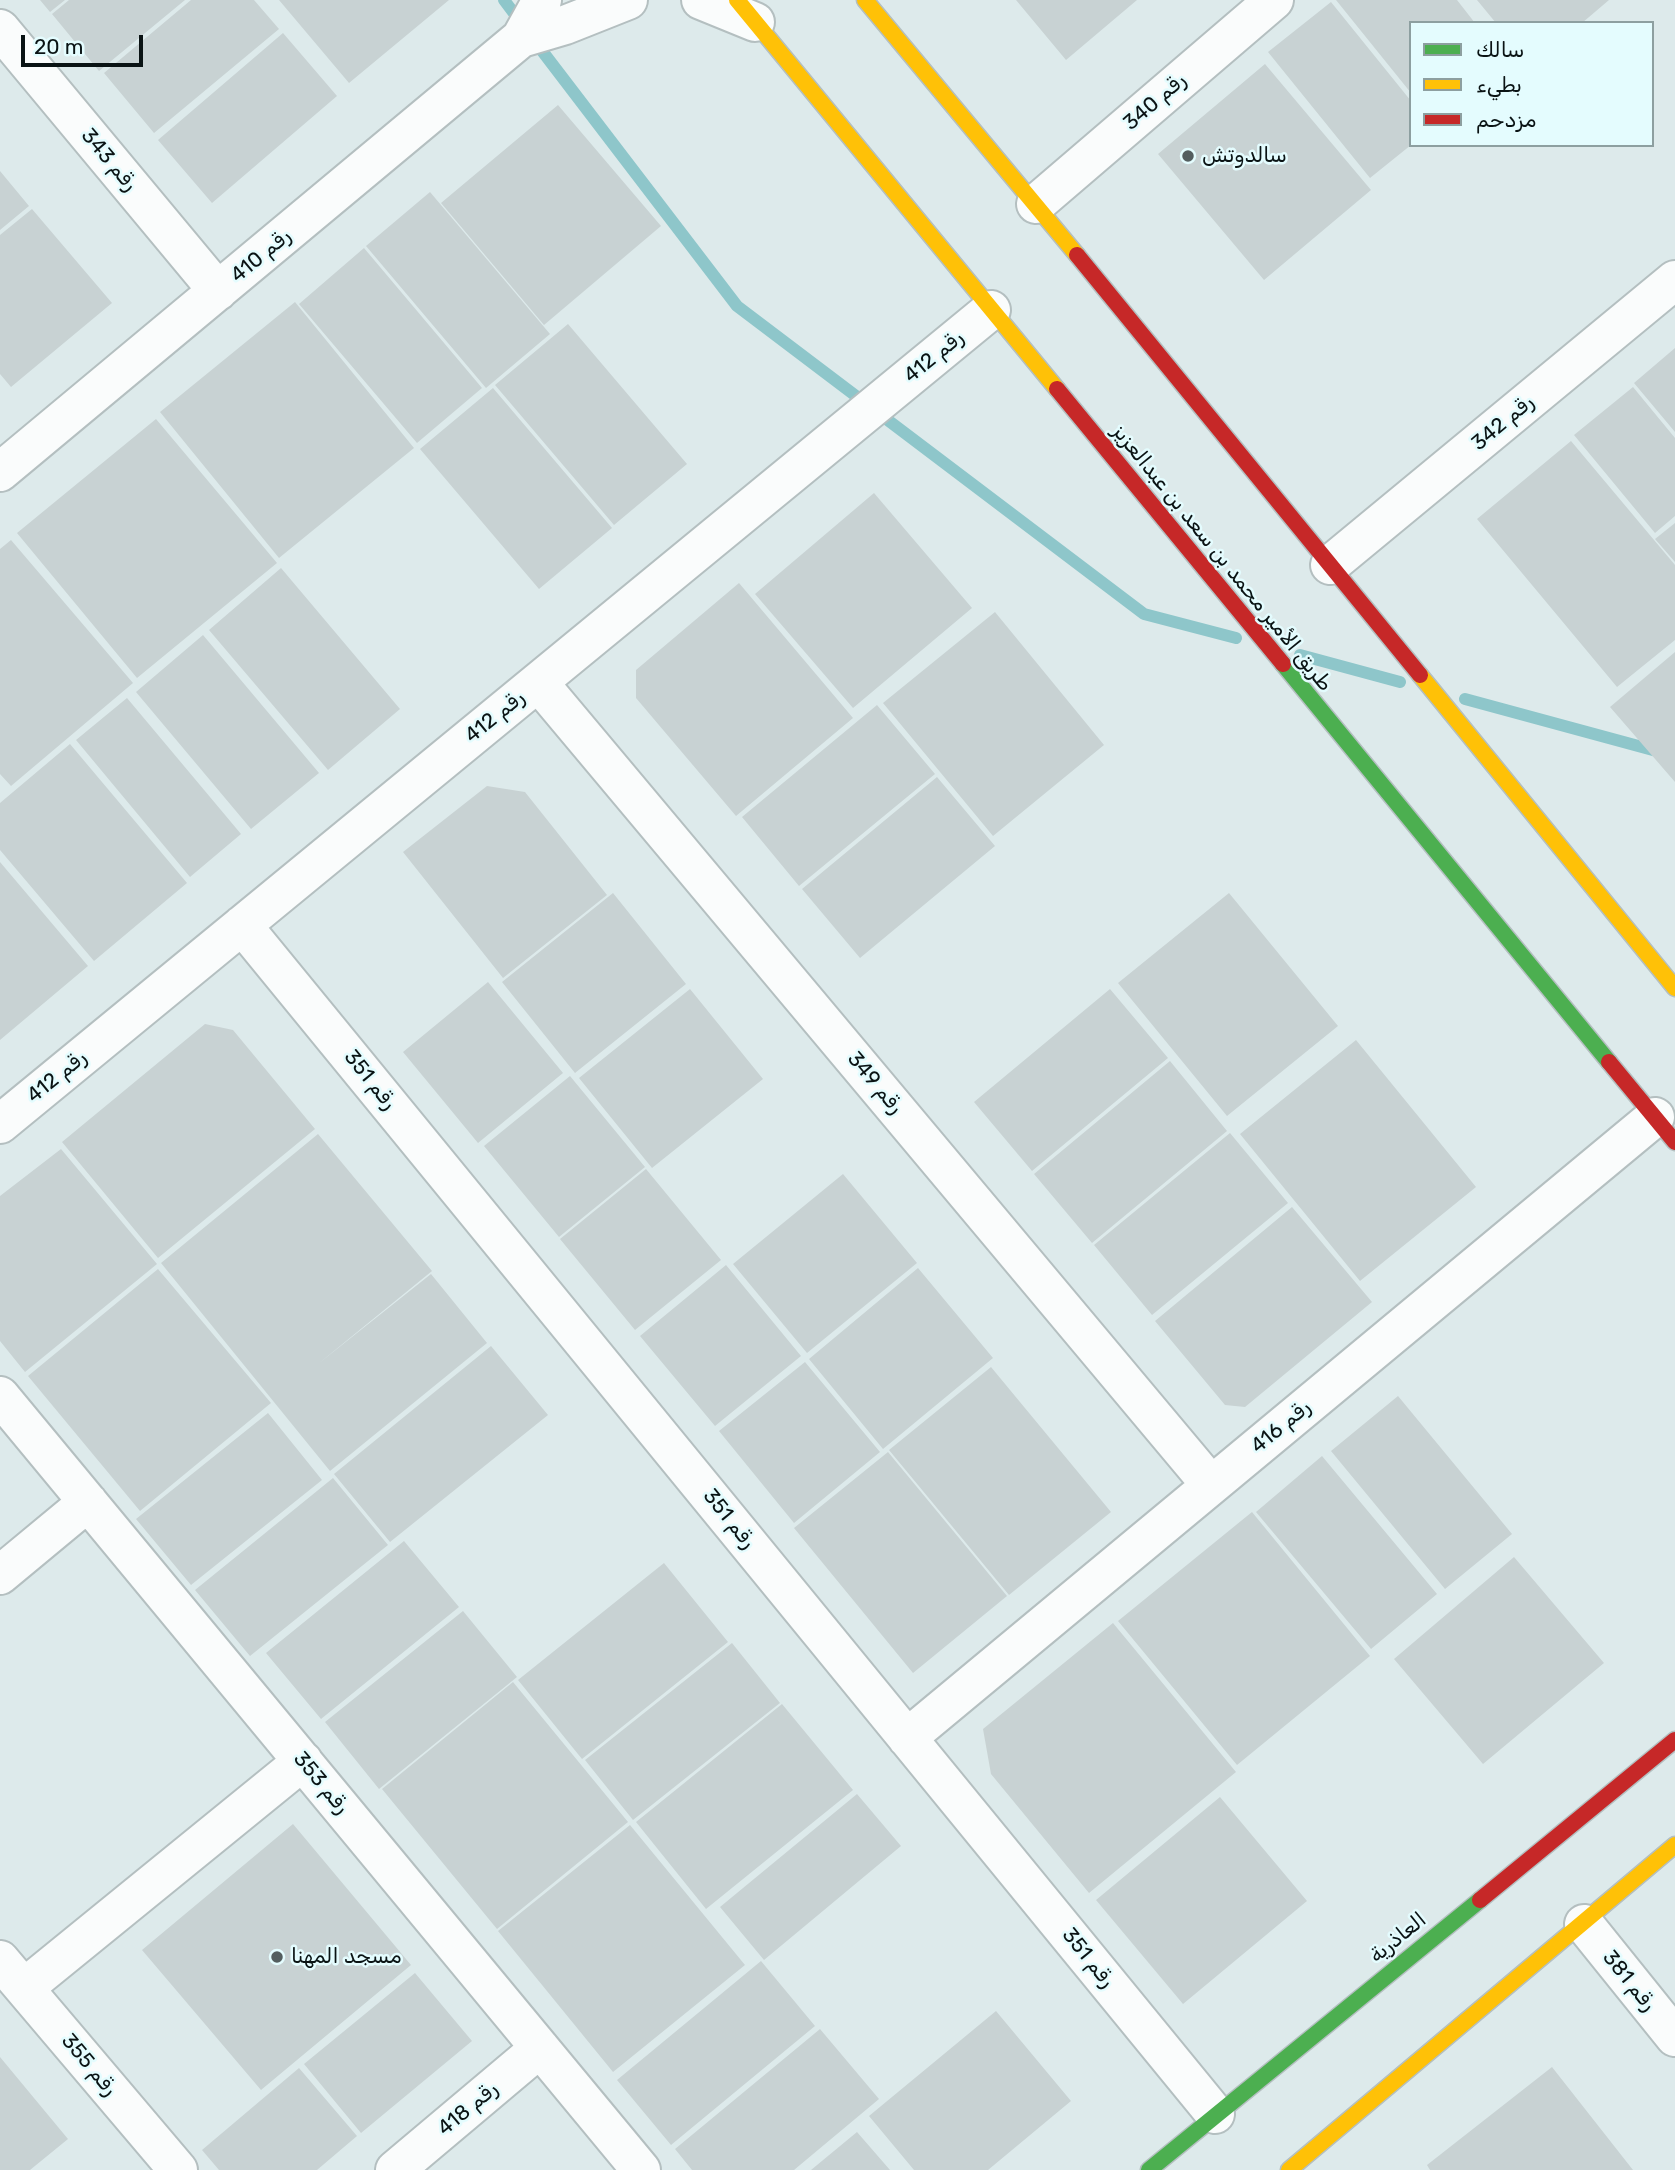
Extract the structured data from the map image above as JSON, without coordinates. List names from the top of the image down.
{
  "streets": {
    "main road": ["طريق الأمير محمد بن سعد بن عبدالعزيز", "العاذرية"],
    "street": [
      "رقم 340",
      "رقم 343",
      "رقم 410",
      "رقم 412",
      "رقم 342",
      "رقم 351",
      "رقم 349",
      "رقم 416",
      "رقم 353",
      "رقم 381",
      "رقم 355",
      "رقم 418"
    ]
  },
  "crossings": [
    ["رقم 343", "رقم 410"],
    ["رقم 412", "طريق الأمير محمد بن سعد بن عبدالعزيز"],
    ["رقم 412", "رقم 351"],
    ["رقم 412", "رقم 349"],
    ["طريق الأمير محمد بن سعد بن عبدالعزيز", "رقم 416"],
    ["رقم 351", "رقم 416"],
    ["رقم 351", "العاذرية"],
    ["رقم 349", "رقم 416"],
    ["رقم 353", "رقم 418"]
  ],
  "places": ["سالدوتش", "مسجد المهنا"],
  "legend": ["سالك", "بطيء", "مزدحم"],
  "scale_bar": "20 m"
}
